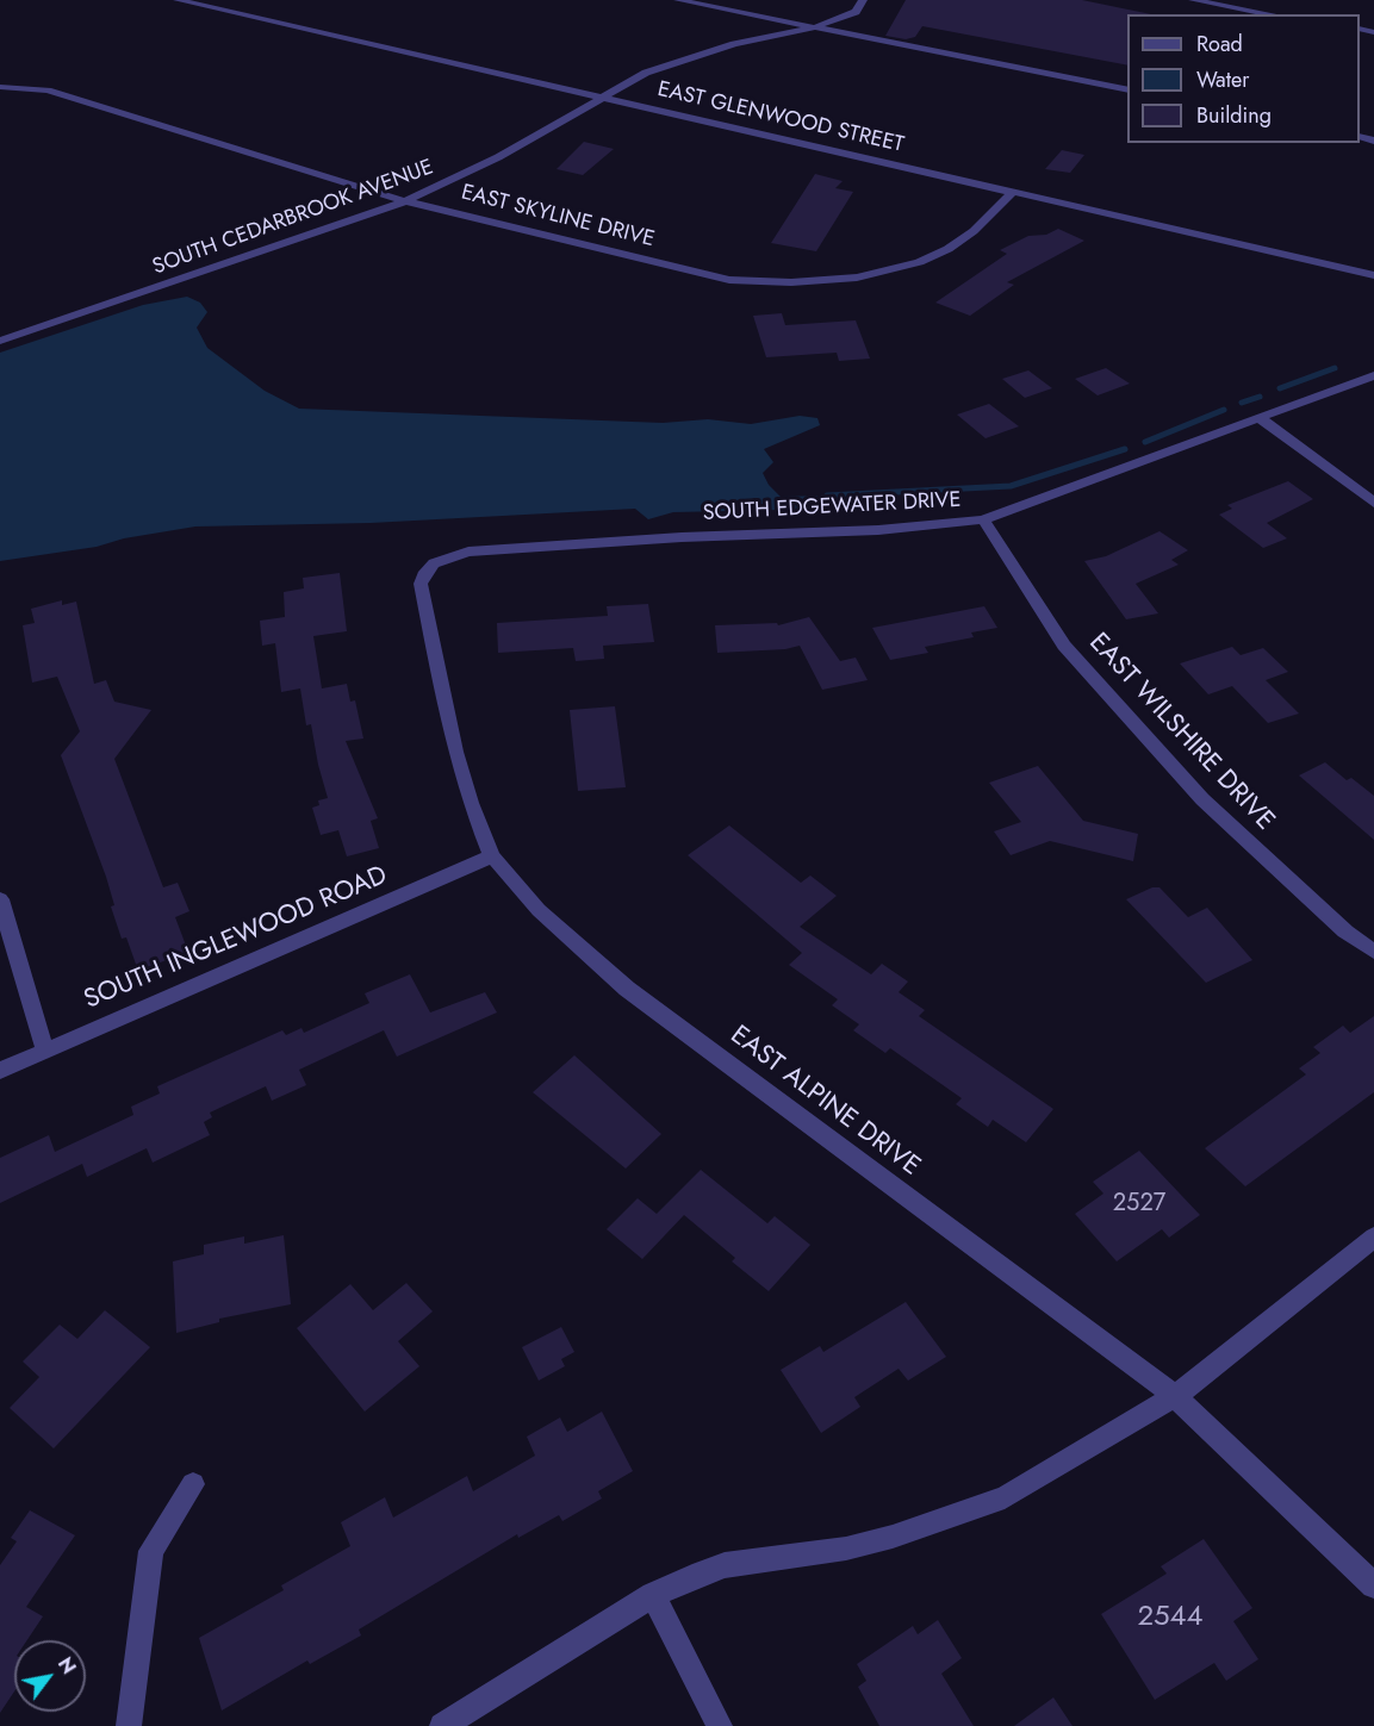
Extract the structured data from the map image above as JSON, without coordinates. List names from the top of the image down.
{
  "streets": {
    "street": [
      "EAST GLENWOOD STREET",
      "EAST SKYLINE DRIVE",
      "SOUTH CEDARBROOK AVENUE",
      "SOUTH EDGEWATER DRIVE",
      "EAST WILSHIRE DRIVE",
      "SOUTH INGLEWOOD ROAD",
      "EAST ALPINE DRIVE"
    ]
  },
  "crossings": [
    ["EAST GLENWOOD STREET", "EAST SKYLINE DRIVE"],
    ["EAST GLENWOOD STREET", "SOUTH CEDARBROOK AVENUE"],
    ["EAST SKYLINE DRIVE", "SOUTH CEDARBROOK AVENUE"],
    ["SOUTH EDGEWATER DRIVE", "EAST WILSHIRE DRIVE"],
    ["SOUTH EDGEWATER DRIVE", "EAST ALPINE DRIVE"],
    ["SOUTH INGLEWOOD ROAD", "EAST ALPINE DRIVE"]
  ],
  "house_numbers": ["2527", "2544"],
  "legend": ["Road", "Water", "Building"],
  "north": "top right"
}
